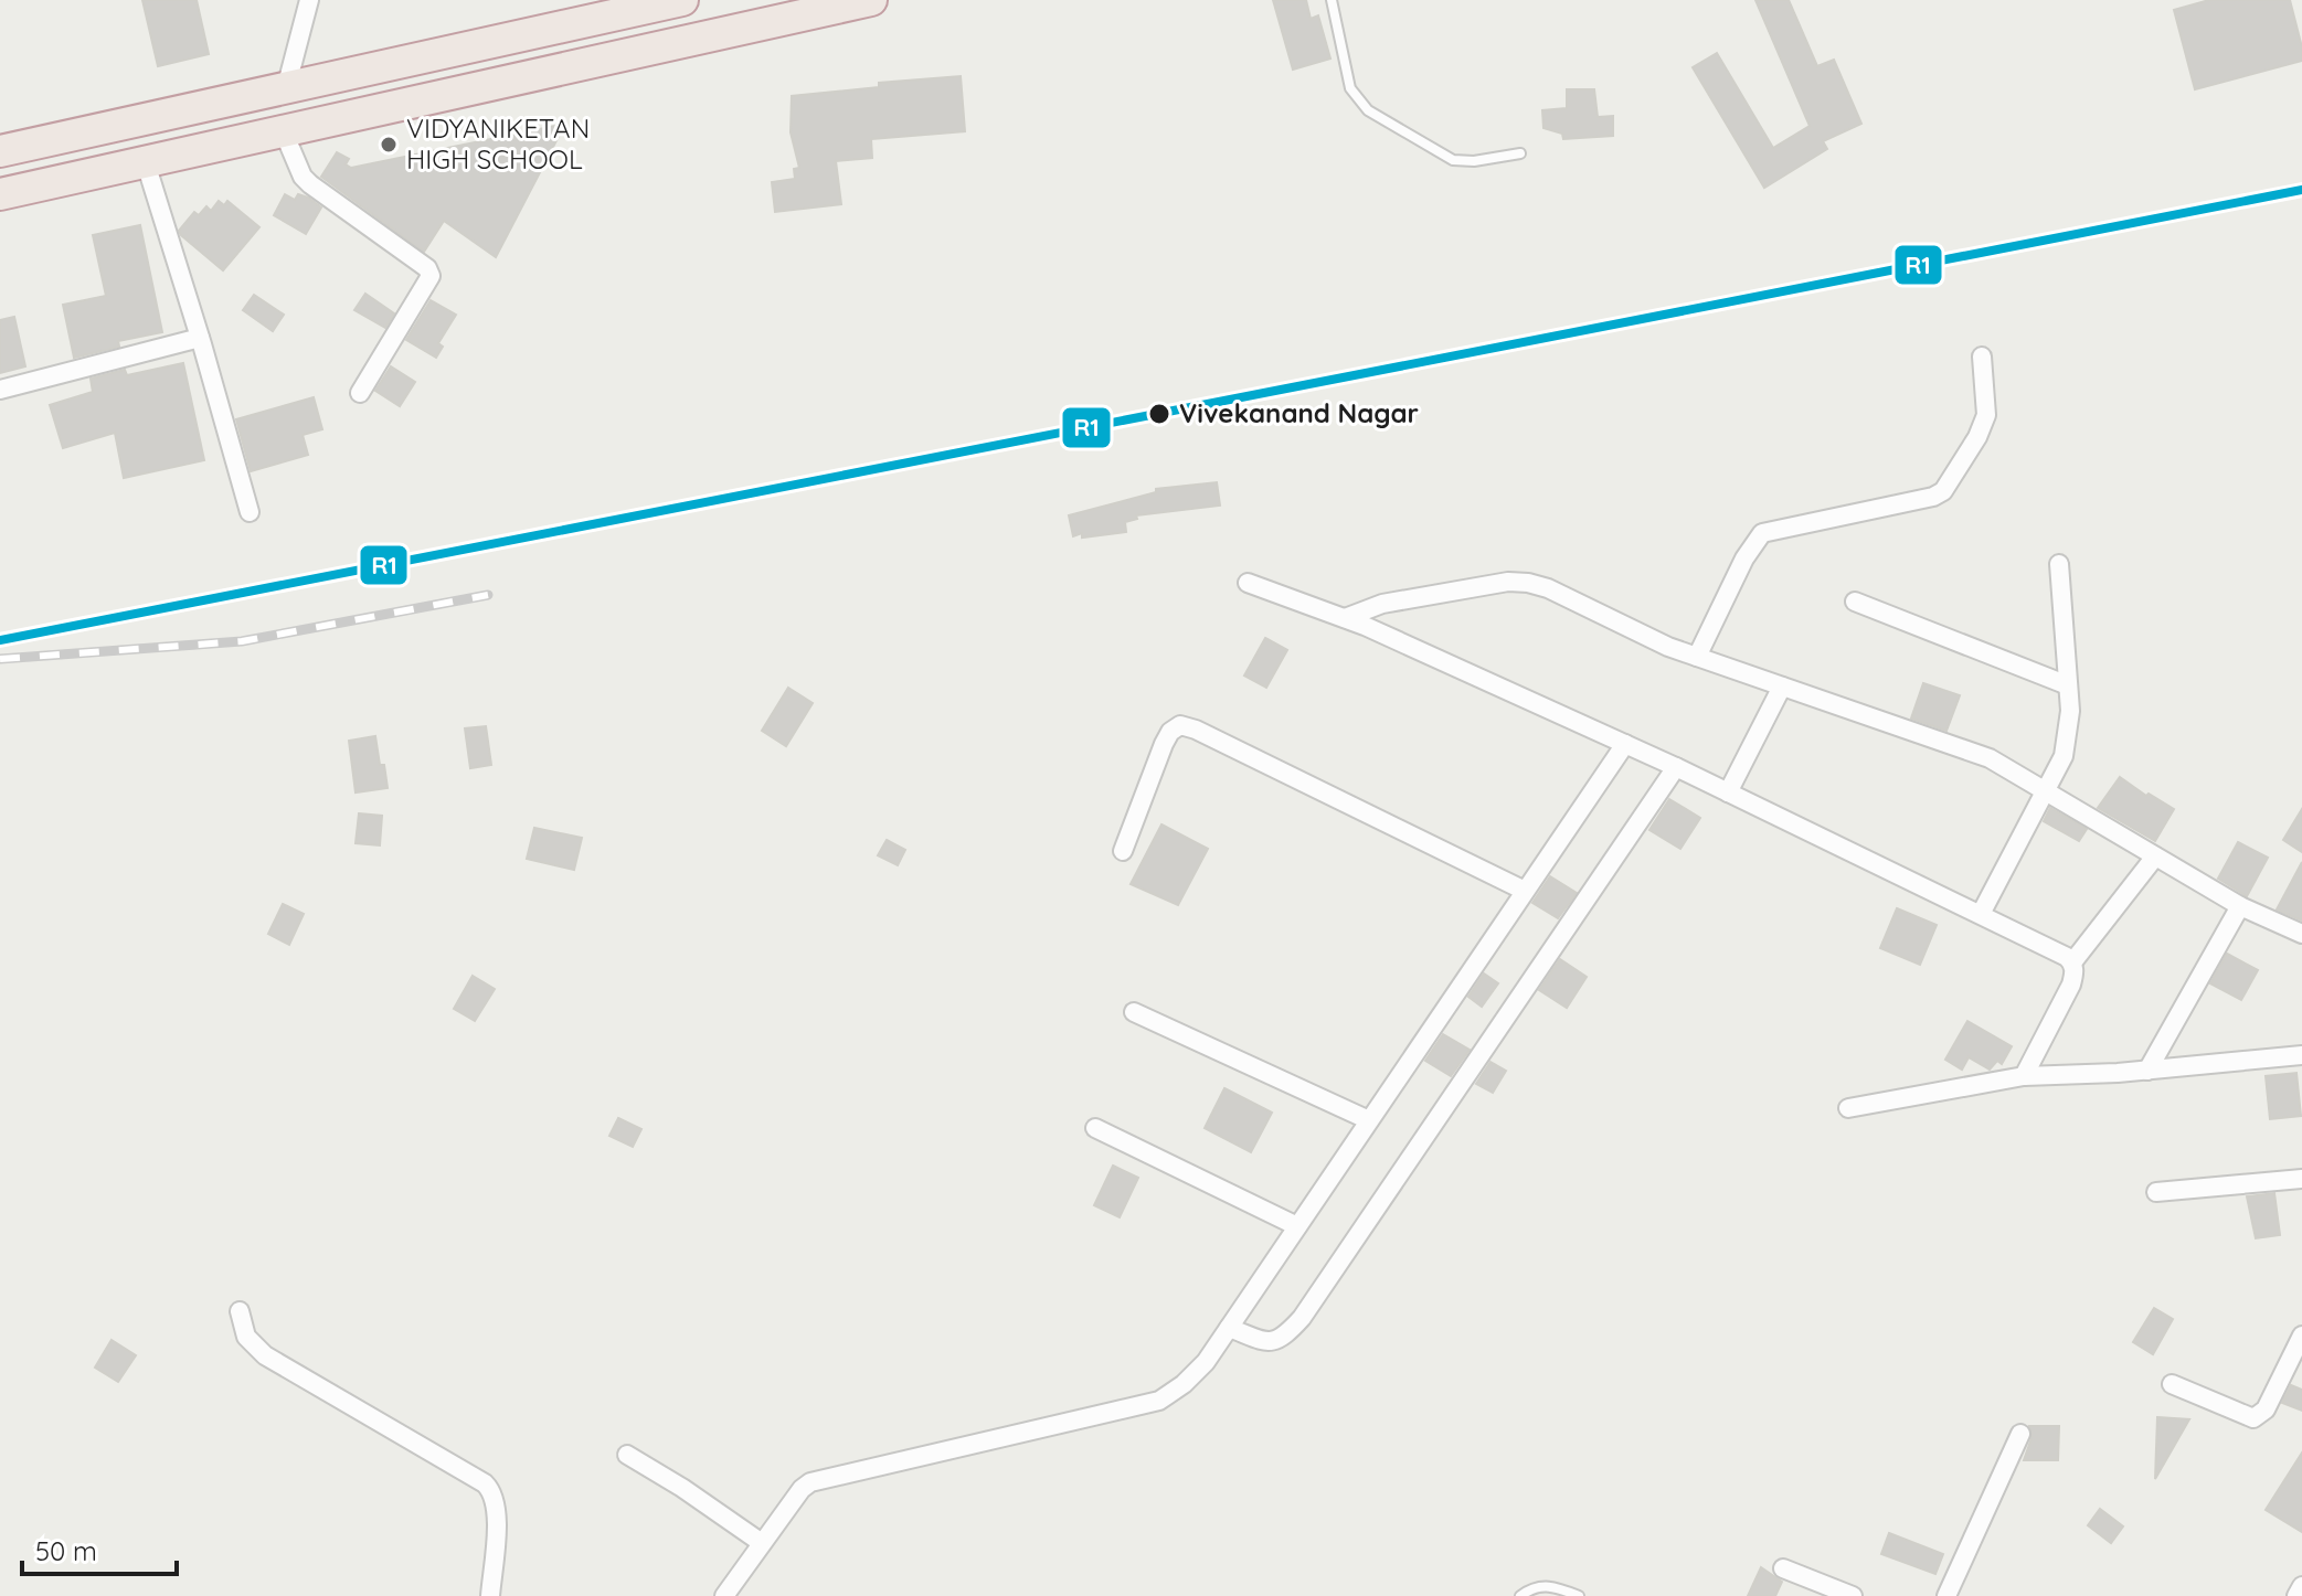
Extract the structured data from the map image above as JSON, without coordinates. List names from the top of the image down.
{
  "places": ["VIDYANIKETAN HIGH SCHOOL", "Vivekanand Nagar"],
  "lines": ["transit line R1"],
  "scale_bar": "50 m"
}
